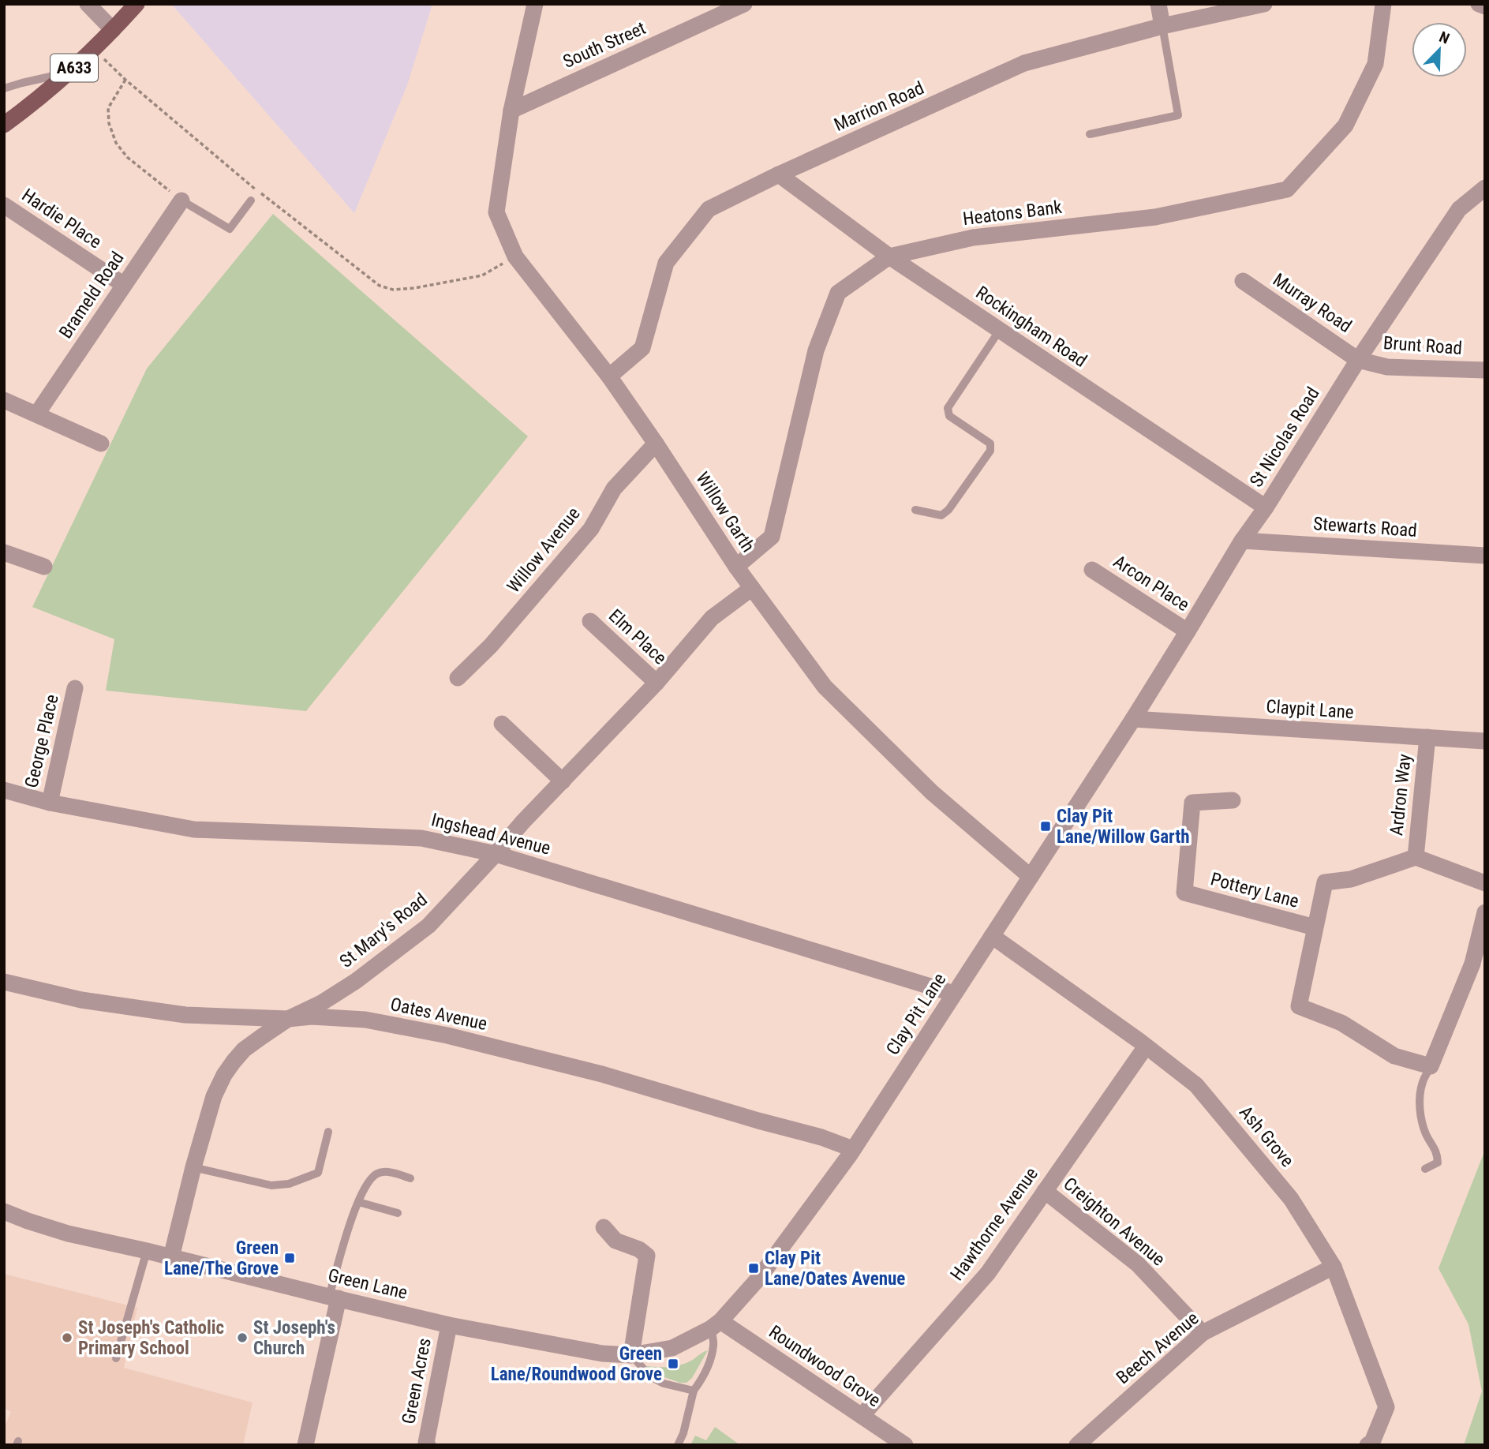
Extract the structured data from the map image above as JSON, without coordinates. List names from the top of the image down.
{
  "streets": {
    "main road": ["A633"],
    "street": [
      "South Street",
      "Marrion Road",
      "Heatons Bank",
      "Hardie Place",
      "Brameld Road",
      "Murray Road",
      "Rockingham Road",
      "Brunt Road",
      "St Nicolas Road",
      "Willow Garth",
      "Stewarts Road",
      "Willow Avenue",
      "Arcon Place",
      "Elm Place",
      "Claypit Lane",
      "George Place",
      "Ardron Way",
      "Ingshead Avenue",
      "Pottery Lane",
      "St Mary's Road",
      "Oates Avenue",
      "Clay Pit Lane",
      "Ash Grove",
      "Creighton Avenue",
      "Hawthorne Avenue",
      "Green Lane",
      "Beech Avenue",
      "Roundwood Grove",
      "Green Acres"
    ]
  },
  "crossings": [
    ["South Street", "Willow Garth"],
    ["Marrion Road", "Rockingham Road"],
    ["Marrion Road", "Willow Garth"],
    ["Heatons Bank", "Rockingham Road"],
    ["Heatons Bank", "Willow Garth"],
    ["Hardie Place", "Brameld Road"],
    ["Murray Road", "Brunt Road"],
    ["Murray Road", "St Nicolas Road"],
    ["Rockingham Road", "St Nicolas Road"],
    ["Brunt Road", "St Nicolas Road"],
    ["St Nicolas Road", "Stewarts Road"],
    ["St Nicolas Road", "Arcon Place"],
    ["St Nicolas Road", "Claypit Lane"],
    ["St Nicolas Road", "Clay Pit Lane"],
    ["Willow Garth", "Willow Avenue"],
    ["Willow Garth", "St Mary's Road"],
    ["Willow Garth", "Clay Pit Lane"],
    ["Elm Place", "St Mary's Road"],
    ["Claypit Lane", "Ardron Way"],
    ["Claypit Lane", "Clay Pit Lane"],
    ["George Place", "Ingshead Avenue"],
    ["Ingshead Avenue", "St Mary's Road"],
    ["Ingshead Avenue", "Clay Pit Lane"],
    ["St Mary's Road", "Oates Avenue"],
    ["St Mary's Road", "Green Lane"],
    ["Oates Avenue", "Clay Pit Lane"],
    ["Clay Pit Lane", "Ash Grove"],
    ["Clay Pit Lane", "Green Lane"],
    ["Clay Pit Lane", "Roundwood Grove"],
    ["Ash Grove", "Hawthorne Avenue"],
    ["Ash Grove", "Beech Avenue"],
    ["Creighton Avenue", "Hawthorne Avenue"],
    ["Creighton Avenue", "Beech Avenue"],
    ["Hawthorne Avenue", "Roundwood Grove"],
    ["Green Lane", "Roundwood Grove"],
    ["Green Lane", "Green Acres"]
  ],
  "places": {
    "transit": [
      "Clay Pit Lane/Willow Garth",
      "Green Lane/The Grove",
      "Clay Pit Lane/Oates Avenue",
      "Green Lane/Roundwood Grove"
    ],
    "other": ["St Joseph's Catholic Primary School", "St Joseph's Church"]
  },
  "north": "top right"
}
